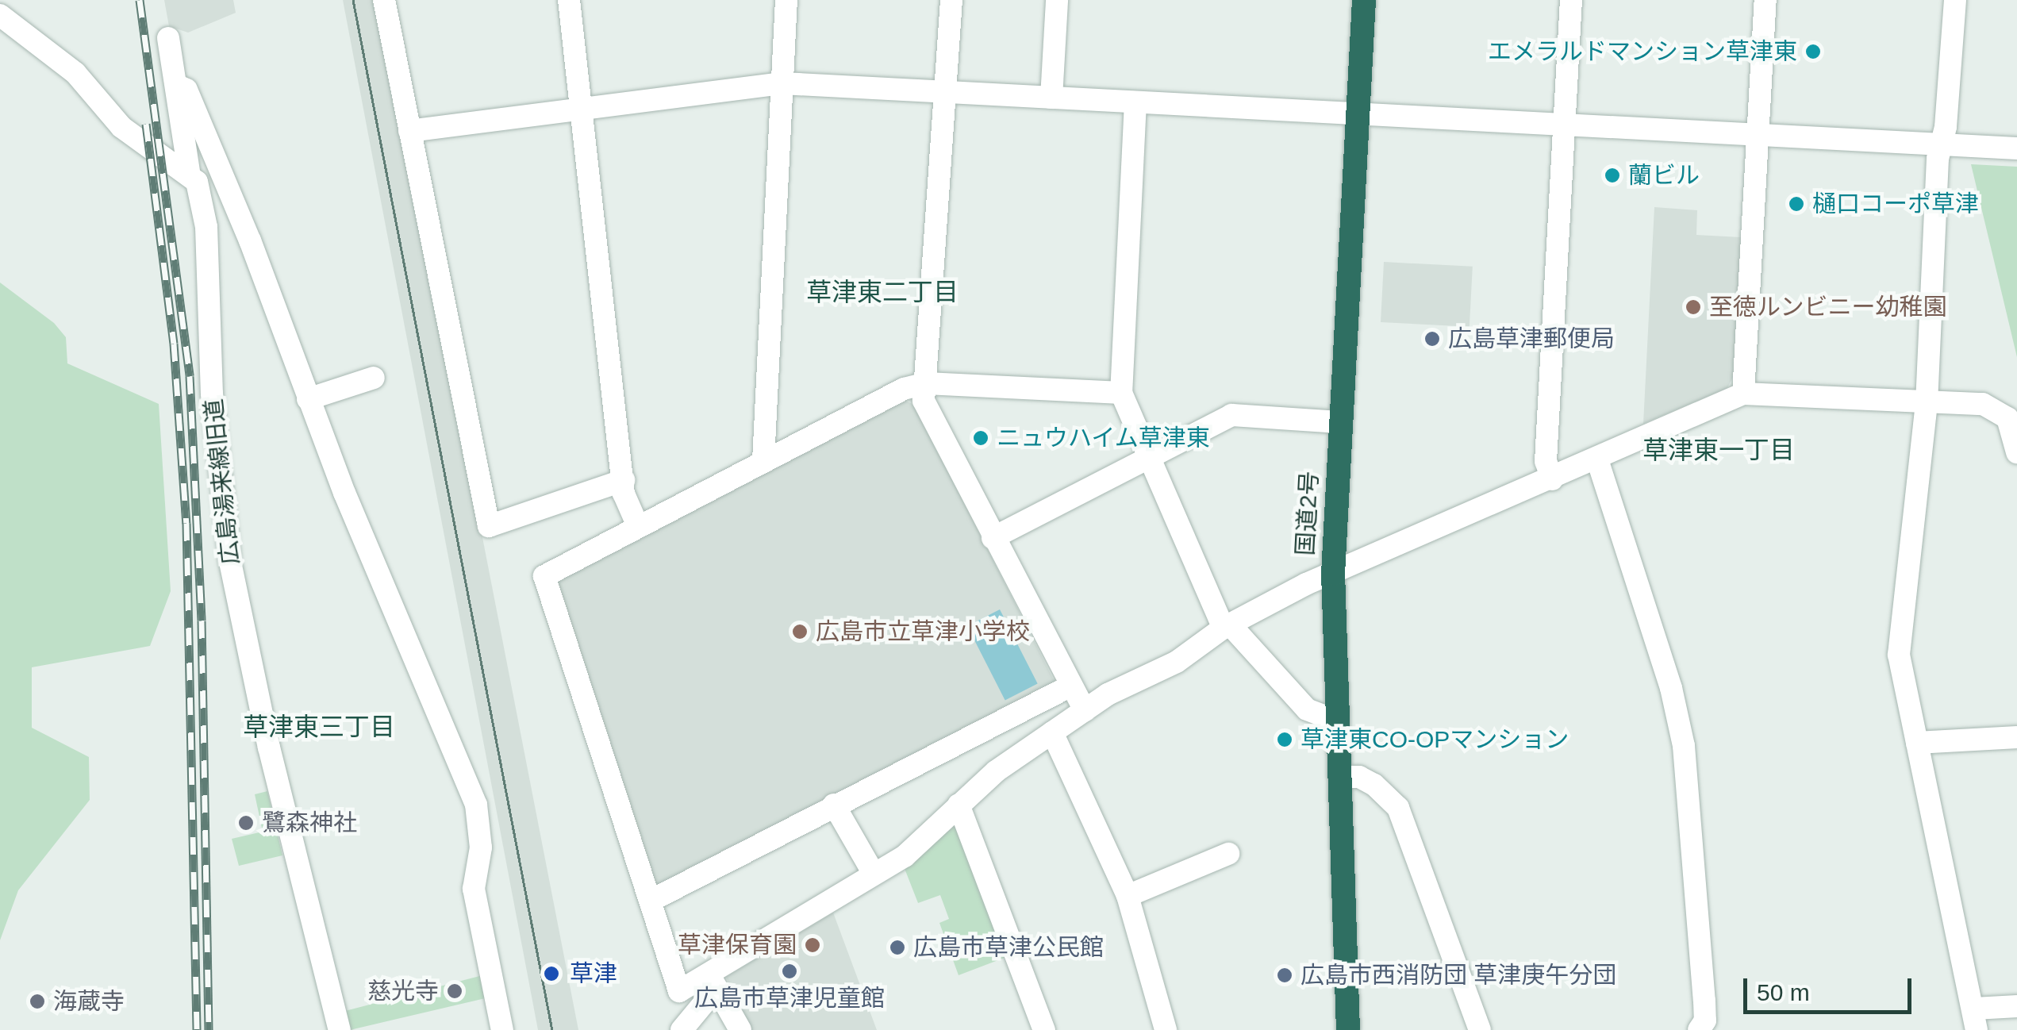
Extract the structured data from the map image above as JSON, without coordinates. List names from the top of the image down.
{
  "streets": {
    "highway": ["国道2号"],
    "street": ["広島湯来線旧道"]
  },
  "districts": ["草津東二丁目", "草津東一丁目", "草津東三丁目"],
  "places": [
    "エメラルドマンション草津東",
    "蘭ビル",
    "樋口コーポ草津",
    "至徳ルンビニー幼稚園",
    "広島草津郵便局",
    "ニュウハイム草津東",
    "広島市立草津小学校",
    "草津東CO-OPマンション",
    "鷺森神社",
    "草津保育園",
    "広島市草津公民館",
    "広島市草津児童館",
    "草津",
    "広島市西消防団 草津庚午分団",
    "慈光寺",
    "海蔵寺"
  ],
  "scale_bar": "50 m"
}
